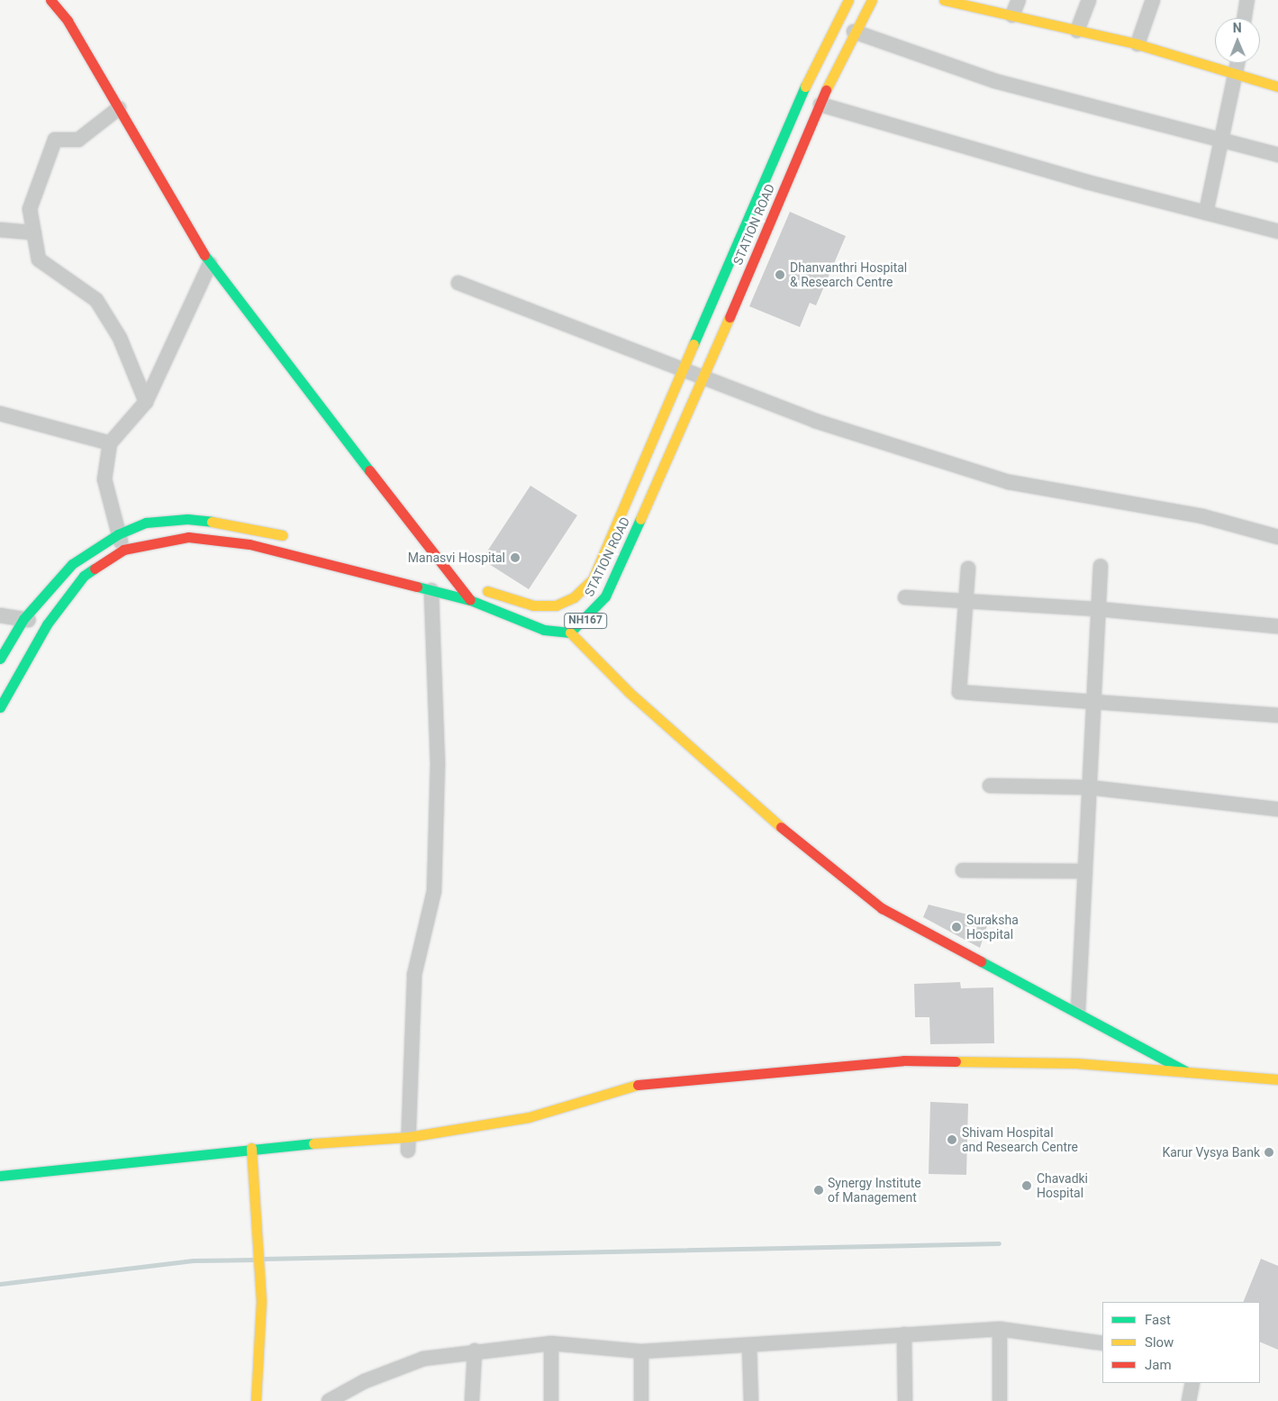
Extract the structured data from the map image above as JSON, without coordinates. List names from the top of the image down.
{
  "streets": {
    "main road": ["STATION ROAD", "NH167"]
  },
  "crossings": [
    ["STATION ROAD", "NH167"]
  ],
  "places": [
    "Dhanvanthri Hospital & Research Centre",
    "Manasvi Hospital",
    "Suraksha Hospital",
    "Shivam Hospital and Research Centre",
    "Karur Vysya Bank",
    "Chavadki Hospital",
    "Synergy Institute of Management"
  ],
  "legend": ["Fast", "Slow", "Jam"],
  "north": "top"
}
